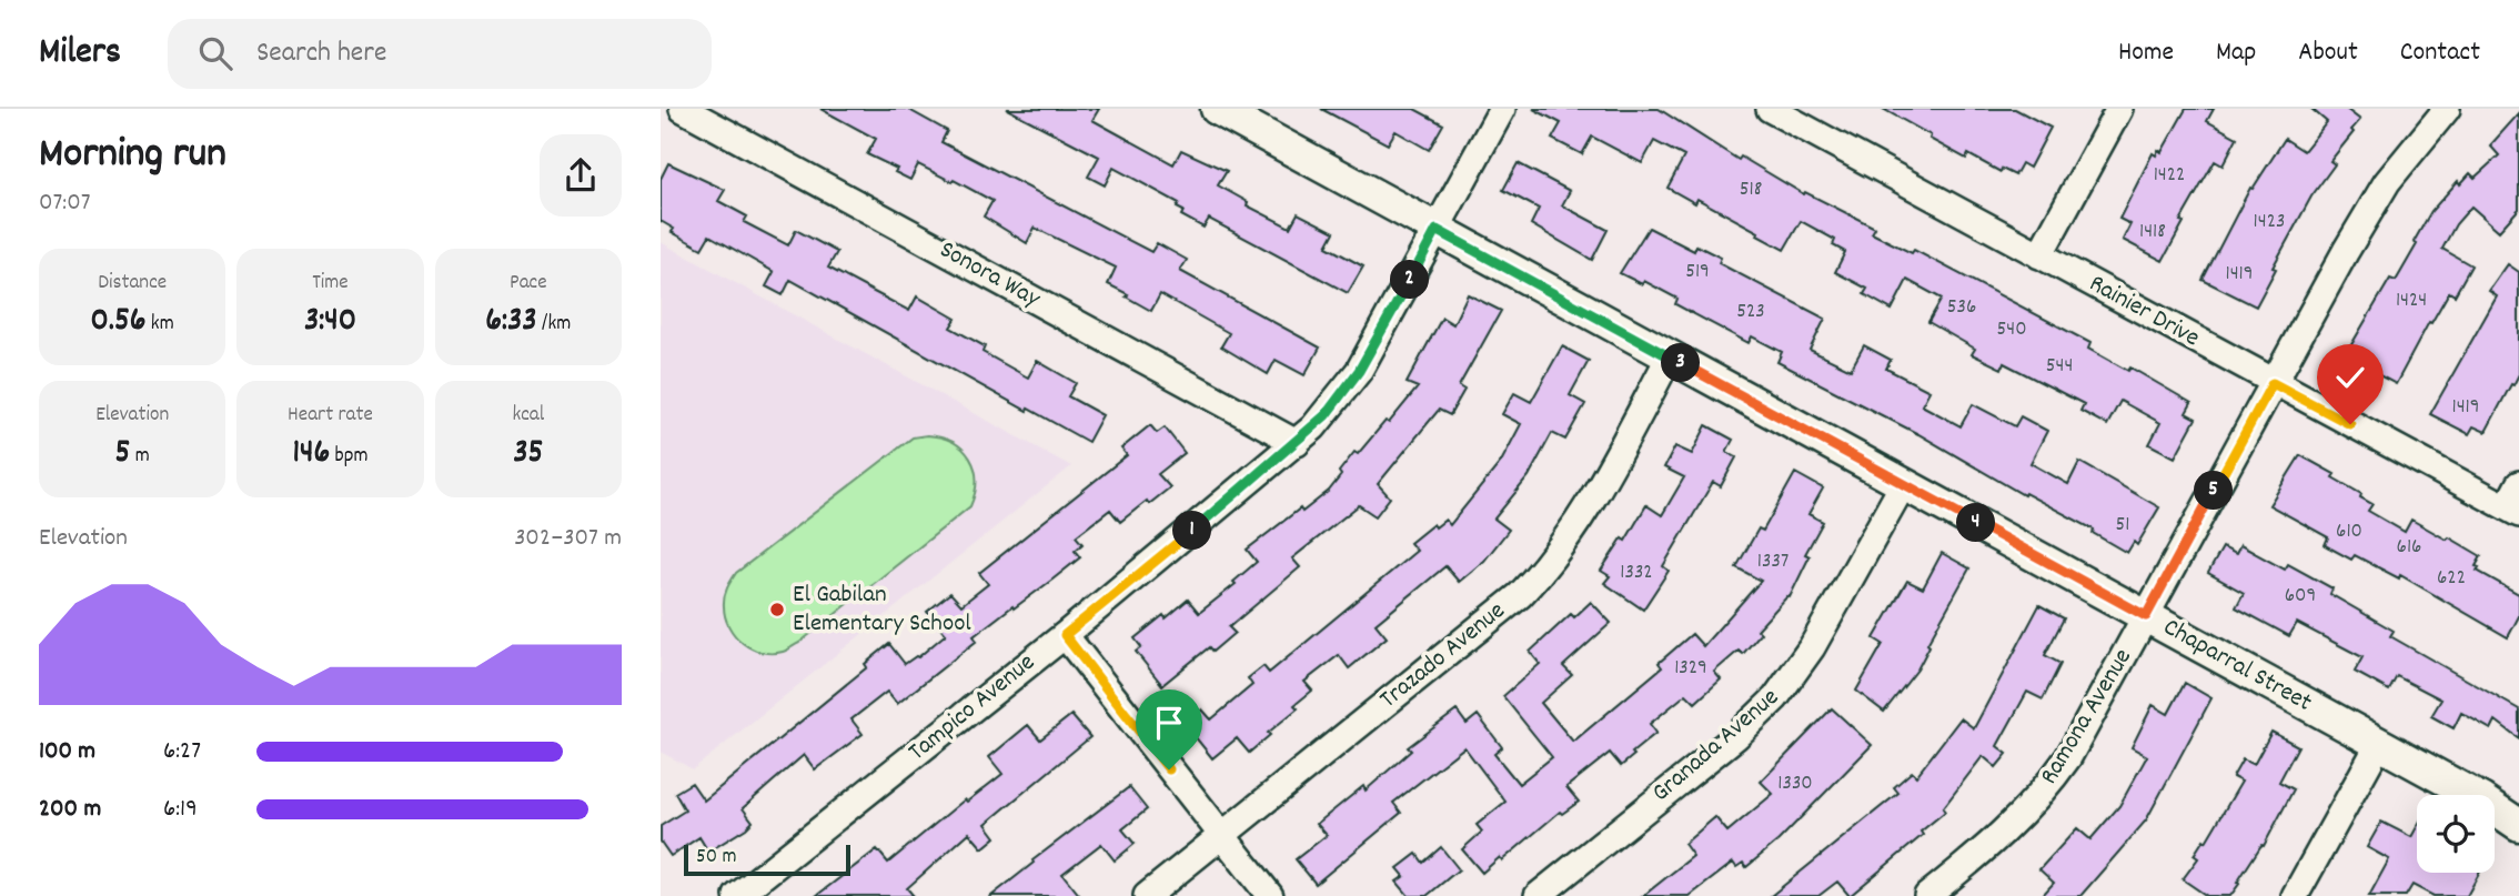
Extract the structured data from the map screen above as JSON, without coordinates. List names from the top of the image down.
{
  "streets": {
    "street": [
      "Sonora Way",
      "Rainier Drive",
      "Trazado Avenue",
      "Chaparral Street",
      "Tampico Avenue",
      "Ramona Avenue",
      "Granada Avenue"
    ]
  },
  "crossings": [
    ["Sonora Way", "Tampico Avenue"],
    ["Rainier Drive", "Ramona Avenue"],
    ["Trazado Avenue", "Chaparral Street"],
    ["Chaparral Street", "Tampico Avenue"],
    ["Chaparral Street", "Ramona Avenue"],
    ["Chaparral Street", "Granada Avenue"]
  ],
  "places": ["El Gabilan Elementary School"],
  "house_numbers": [
    "1422",
    "518",
    "1423",
    "1418",
    "519",
    "1419",
    "1424",
    "536",
    "523",
    "540",
    "544",
    "1419",
    "51",
    "610",
    "616",
    "1337",
    "1332",
    "622",
    "609",
    "1329",
    "1330"
  ],
  "scale_bar": "50 m",
  "page": {
    "header": "Milers",
    "search": "Search here",
    "nav": [
      "Home",
      "Map",
      "About",
      "Contact"
    ],
    "heading": ["Morning run", "07:07"],
    "stats": [
      ["Distance", "0.56 km"],
      ["Time", "3:40"],
      ["Pace", "6:33 /km"],
      ["Elevation", "5 m"],
      ["Heart rate", "146 bpm"],
      ["kcal", "35"]
    ],
    "pins": [
      "2",
      "3",
      "5",
      "4",
      "1"
    ],
    "chart": ["Elevation", "302–307 m"],
    "list": [
      {
        "name": "100 m",
        "note": "6:27"
      },
      {
        "name": "200 m",
        "note": "6:19"
      }
    ],
    "scale": "50 m"
  }
}
